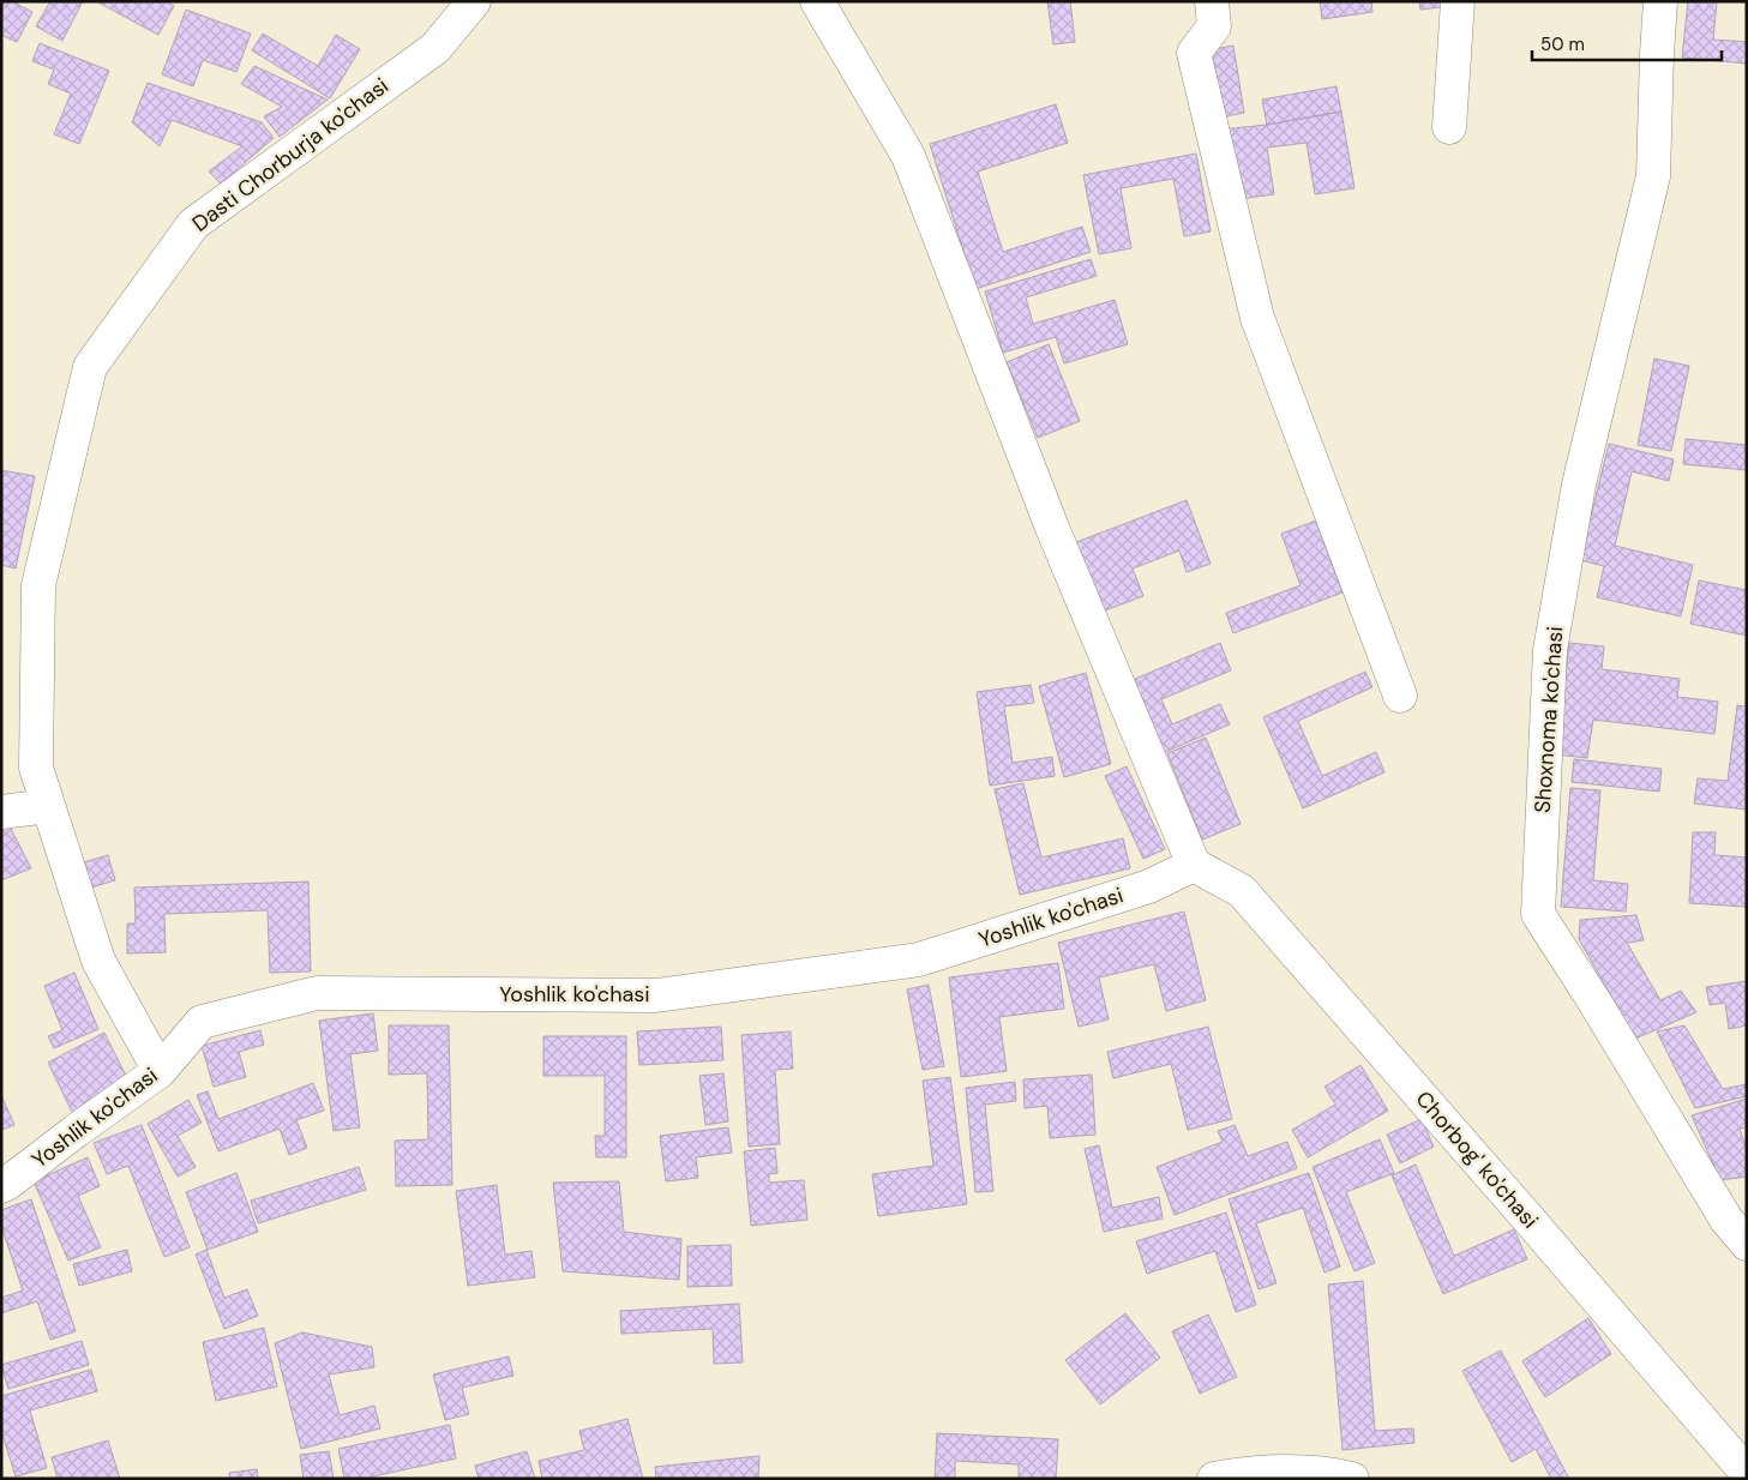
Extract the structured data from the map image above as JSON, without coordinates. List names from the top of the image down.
{
  "streets": {
    "street": [
      "Dasti Chorburja ko'chasi",
      "Shoxnoma ko'chasi",
      "Yoshlik ko'chasi",
      "Chorbog' ko'chasi"
    ]
  },
  "crossings": [
    ["Dasti Chorburja ko'chasi", "Yoshlik ko'chasi"],
    ["Yoshlik ko'chasi", "Chorbog' ko'chasi"]
  ],
  "scale_bar": "50 m"
}
